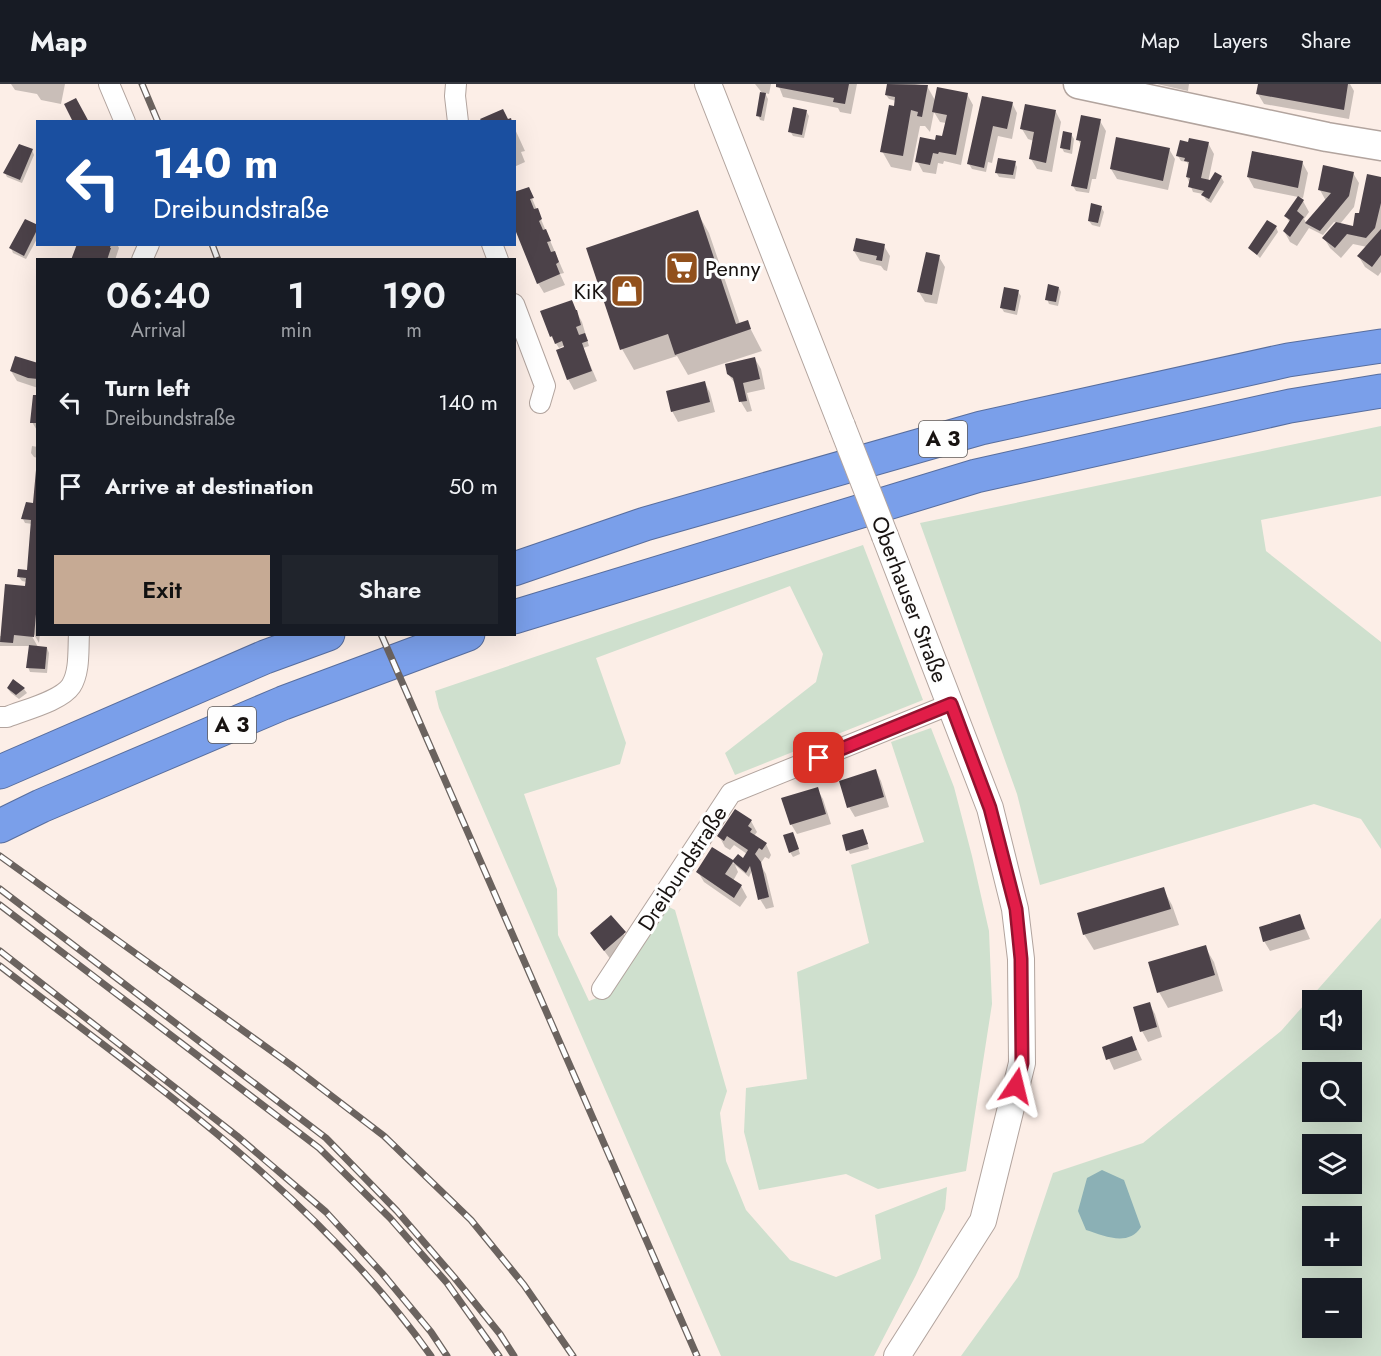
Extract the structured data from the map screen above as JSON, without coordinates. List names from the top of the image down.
{
  "streets": {
    "highway": ["A 3"],
    "street": ["Oberhauser Straße", "Dreibundstraße"]
  },
  "crossings": [
    ["Oberhauser Straße", "Dreibundstraße"]
  ],
  "places": {
    "supermarket": ["Penny"],
    "shop": ["KiK"]
  },
  "page": {
    "header": "Map",
    "nav": ["Map", "Layers", "Share"],
    "turn": ["140 m", "Dreibundstraße"],
    "eta": [
      "06:40",
      "Arrival",
      "1",
      "min",
      "190",
      "m"
    ],
    "list": [
      {
        "name": "Turn left",
        "note": "Dreibundstraße",
        "value": "140 m"
      },
      {
        "name": "Arrive at destination",
        "value": "50 m"
      }
    ],
    "buttons": ["Exit", "Share"],
    "map_buttons": ["+", "−"]
  }
}
